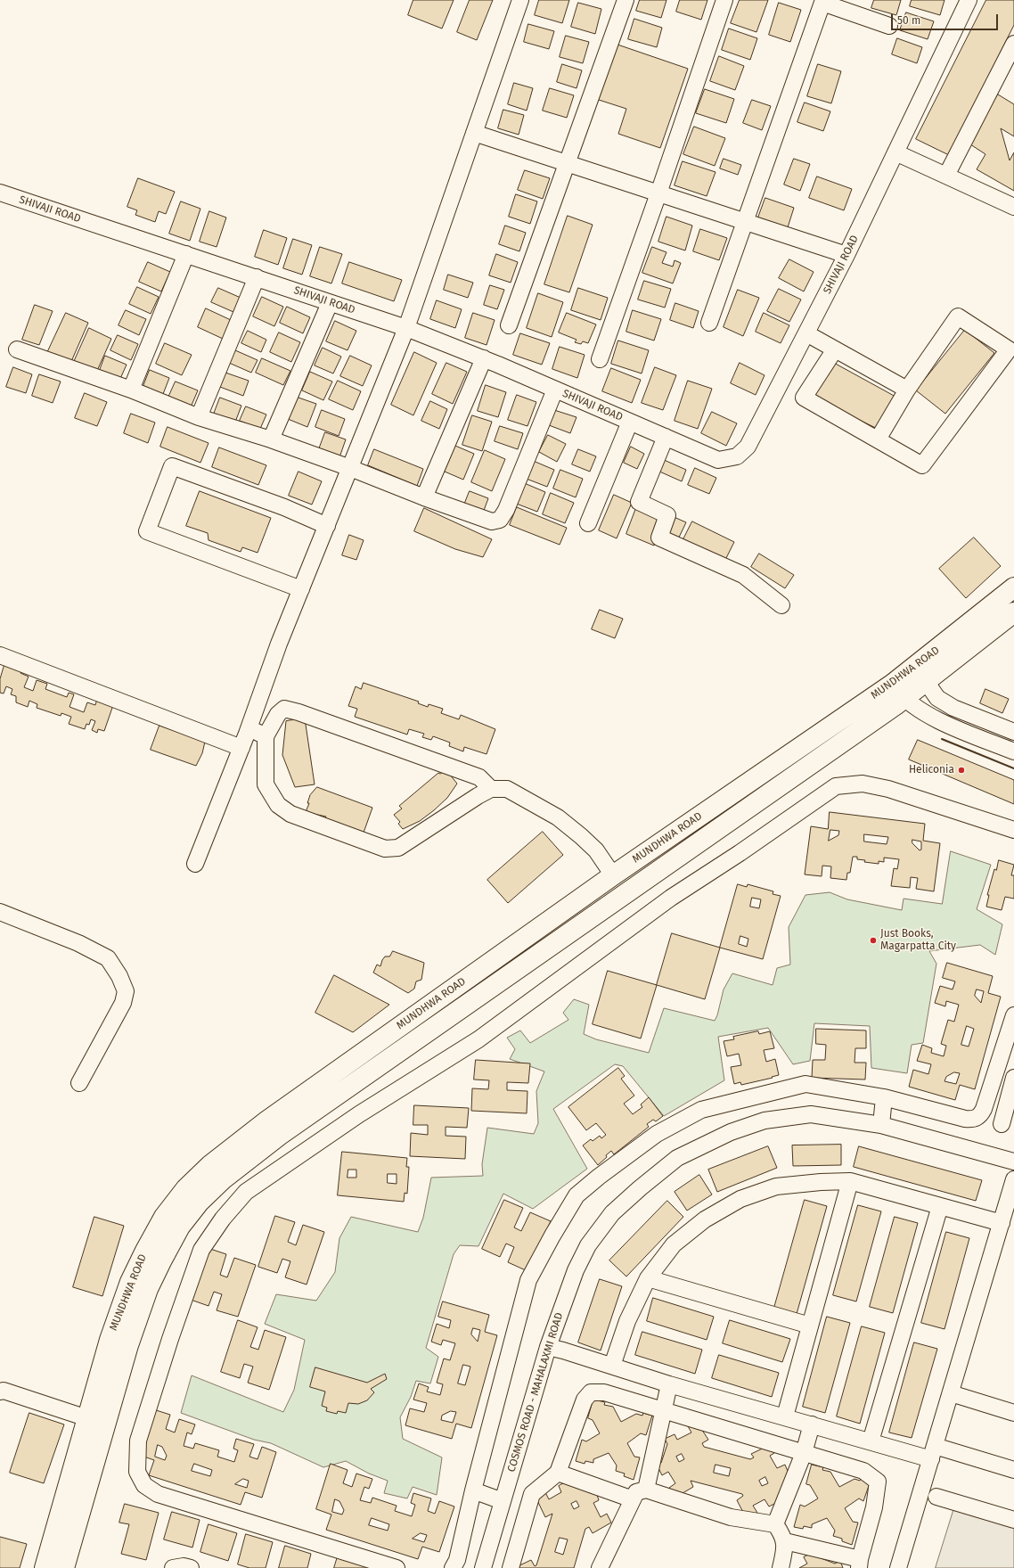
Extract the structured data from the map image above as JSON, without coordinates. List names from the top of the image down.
{
  "streets": {
    "highway": ["MUNDHWA ROAD"],
    "street": ["SHIVAJI ROAD", "COSMOS ROAD - MAHALAXMI ROAD"]
  },
  "places": ["Heliconia", "Just Books, Magarpatta City"],
  "scale_bar": "50 m"
}
